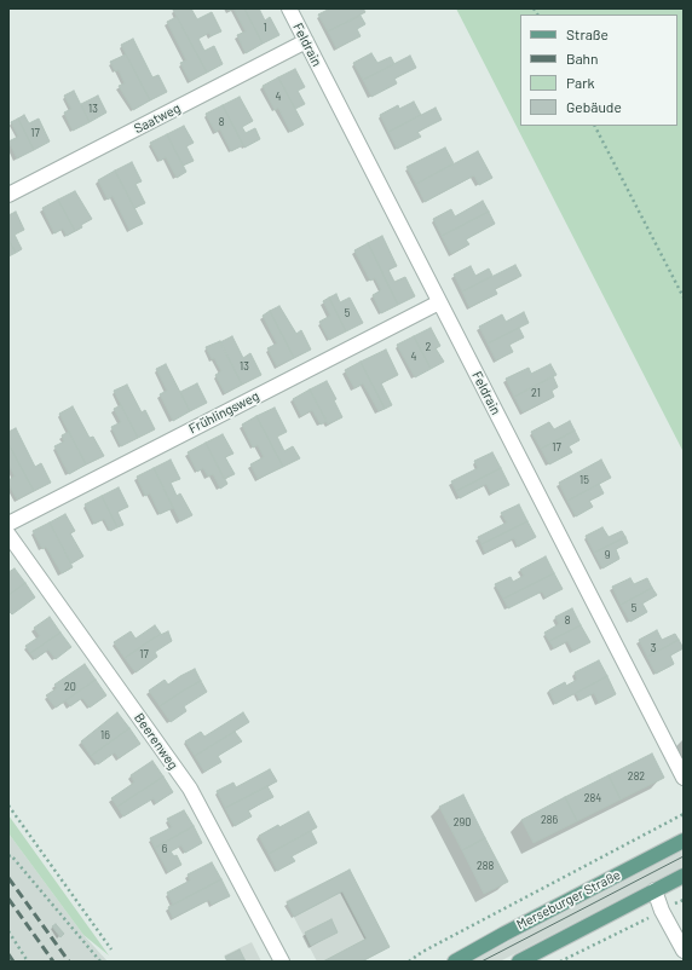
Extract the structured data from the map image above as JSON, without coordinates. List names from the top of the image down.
{
  "streets": {
    "main road": ["Merseburger Straße"],
    "street": [
      "Feldrain",
      "Saatweg",
      "Frühlingsweg",
      "Beerenweg"
    ]
  },
  "crossings": [
    ["Feldrain", "Saatweg"],
    ["Feldrain", "Frühlingsweg"]
  ],
  "house_numbers": [
    "1",
    "4",
    "13",
    "8",
    "17",
    "5",
    "2",
    "4",
    "13",
    "21",
    "17",
    "15",
    "9",
    "5",
    "8",
    "3",
    "17",
    "20",
    "16",
    "282",
    "284",
    "286",
    "290",
    "6",
    "288"
  ],
  "legend": [
    "Straße",
    "Bahn",
    "Park",
    "Gebäude"
  ]
}
